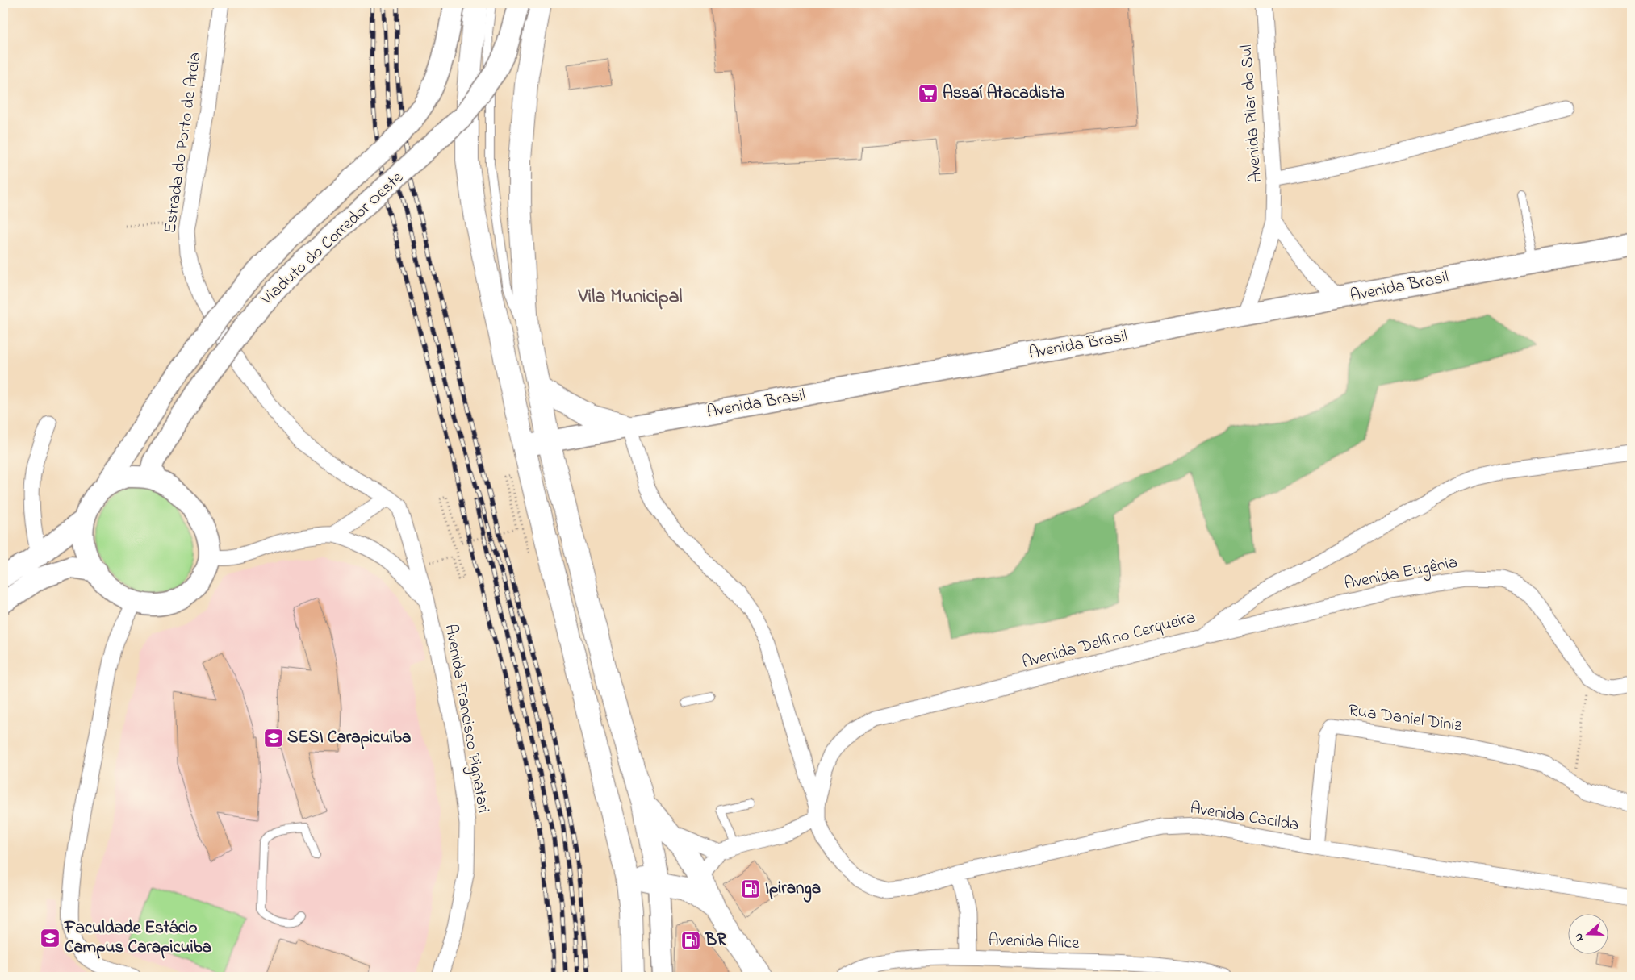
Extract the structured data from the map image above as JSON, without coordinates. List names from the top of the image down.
{
  "streets": {
    "main road": ["Viaduto do Corredor Oeste", "Avenida Brasil"],
    "street": [
      "Avenida Pilar do Sul",
      "Estrada do Porto de Areia",
      "Avenida Eugênia",
      "Avenida Delfino Cerqueira",
      "Avenida Francisco Pignatari",
      "Rua Daniel Diniz",
      "Avenida Cacilda",
      "Avenida Alice"
    ]
  },
  "crossings": [
    ["Avenida Pilar do Sul", "Avenida Brasil"],
    ["Estrada do Porto de Areia", "Avenida Francisco Pignatari"],
    ["Avenida Brasil", "Avenida Cacilda"],
    ["Avenida Eugênia", "Avenida Delfino Cerqueira"],
    ["Avenida Delfino Cerqueira", "Avenida Cacilda"],
    ["Rua Daniel Diniz", "Avenida Cacilda"]
  ],
  "districts": ["Vila Municipal"],
  "places": {
    "supermarket": ["Assaí Atacadista"],
    "school or university": ["SESI Carapicuiba", "Faculdade Estácio Campus Carapicuiba"],
    "fuel station": ["Ipiranga", "BR"]
  },
  "north": "left"
}
